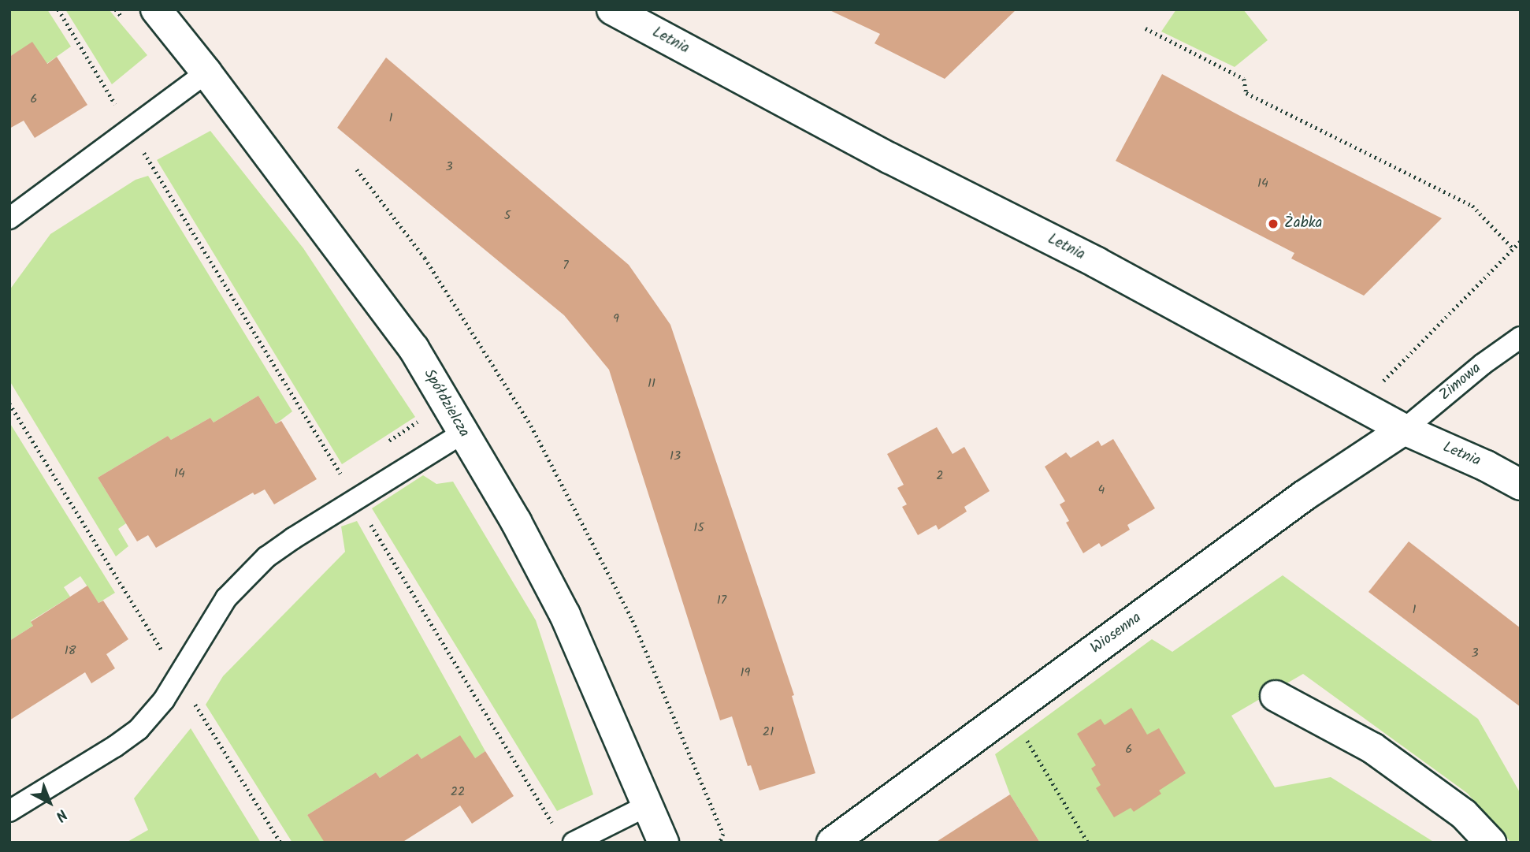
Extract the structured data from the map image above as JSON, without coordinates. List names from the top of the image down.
{
  "streets": {
    "street": ["Letnia", "Spółdzielcza", "Wiosenna"],
    "lane": ["Zimowa"]
  },
  "crossings": [
    ["Letnia", "Zimowa"],
    ["Letnia", "Wiosenna"],
    ["Zimowa", "Wiosenna"]
  ],
  "places": ["Żabka"],
  "house_numbers": [
    "6",
    "1",
    "3",
    "14",
    "5",
    "7",
    "9",
    "11",
    "13",
    "14",
    "2",
    "4",
    "15",
    "17",
    "1",
    "18",
    "3",
    "19",
    "21",
    "6",
    "22"
  ],
  "north": "bottom right"
}
